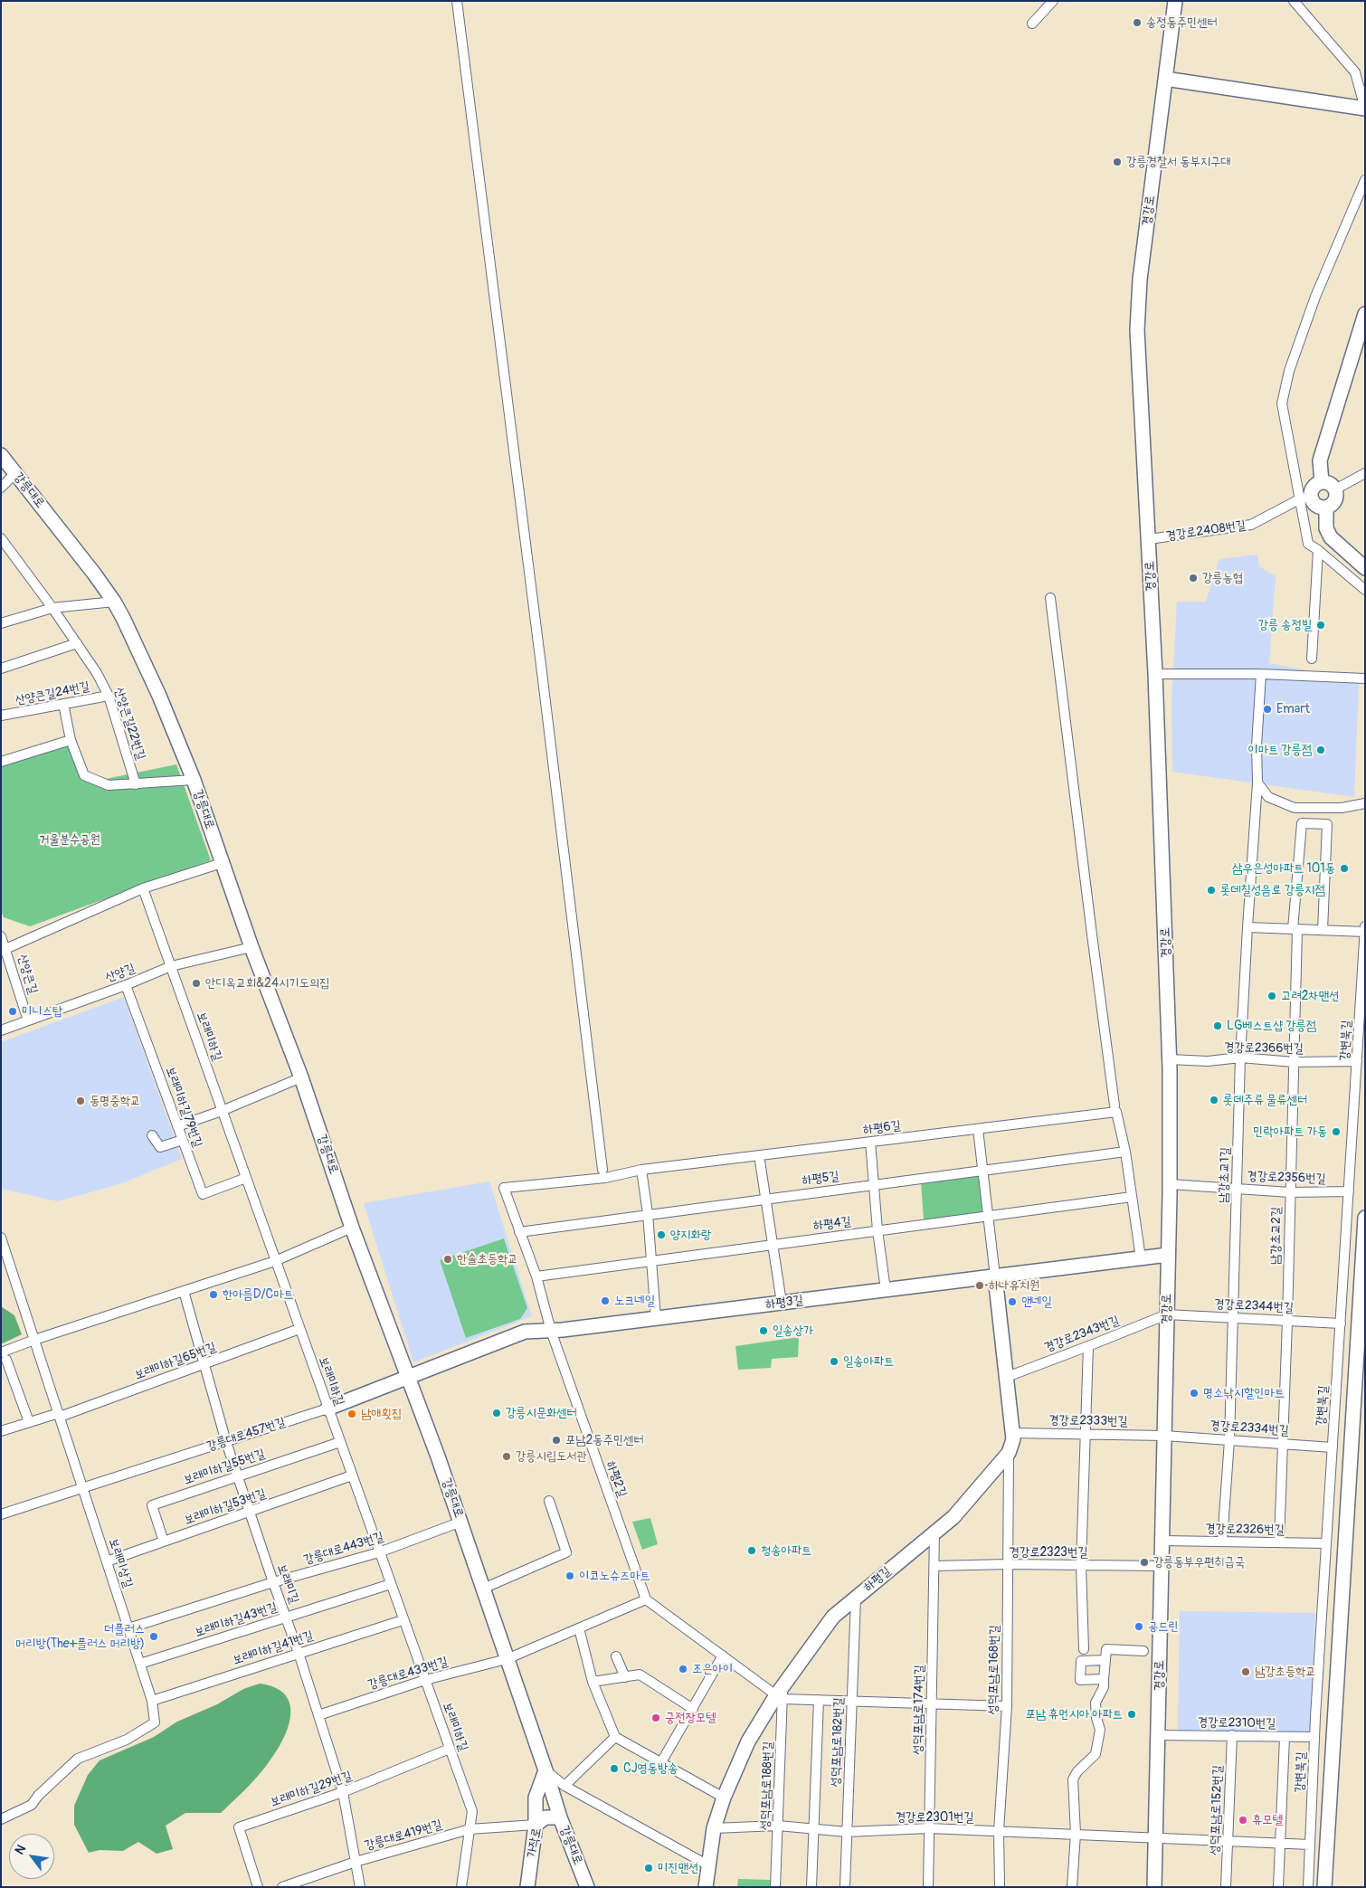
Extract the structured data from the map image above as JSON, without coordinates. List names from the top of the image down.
{
  "streets": {
    "street": [
      "경강로",
      "강릉대로",
      "경강로2408번길",
      "산양큰길24번길",
      "산양큰길22번길",
      "산양길",
      "산양큰길",
      "보래미하길",
      "강변북길",
      "경강로2366번길",
      "보래미하길79번길",
      "하평6길",
      "남강초교1길",
      "경강로2356번길",
      "하평5길",
      "하평4길",
      "남강초교2길",
      "하평3길",
      "경강로2344번길",
      "경강로2343번길",
      "보래미하길65번길",
      "경강로2333번길",
      "경강로2334번길",
      "강릉대로457번길",
      "보래미하길55번길",
      "하평2길",
      "보래미하길53번길",
      "경강로2326번길",
      "강릉대로443번길",
      "경강로2323번길",
      "보래미상길",
      "하평길",
      "보래미길",
      "보래미하길43번길",
      "보래미하길41번길",
      "성덕포남로168번길",
      "강릉대로433번길",
      "성덕포남로174번길",
      "경강로2310번길",
      "성덕포남로182번길",
      "성덕포남로188번길",
      "보래미하길29번길",
      "성덕포남로152번길",
      "경강로2301번길",
      "강릉대로419번길",
      "가작로"
    ]
  },
  "crossings": [
    ["경강로", "경강로2408번길"],
    ["경강로", "경강로2366번길"],
    ["경강로", "경강로2356번길"],
    ["경강로", "하평3길"],
    ["경강로", "경강로2344번길"],
    ["경강로", "경강로2343번길"],
    ["경강로", "경강로2333번길"],
    ["경강로", "경강로2334번길"],
    ["경강로", "경강로2326번길"],
    ["경강로", "경강로2323번길"],
    ["경강로", "경강로2310번길"],
    ["경강로", "경강로2301번길"],
    ["강릉대로", "산양길"],
    ["강릉대로", "하평3길"],
    ["강릉대로", "강릉대로457번길"],
    ["강릉대로", "강릉대로443번길"],
    ["강릉대로", "강릉대로433번길"],
    ["강릉대로", "가작로"],
    ["산양큰길24번길", "산양큰길22번길"],
    ["산양길", "산양큰길"],
    ["산양길", "보래미하길"],
    ["산양길", "보래미하길79번길"],
    ["보래미하길", "보래미하길79번길"],
    ["보래미하길", "보래미하길65번길"],
    ["보래미하길", "강릉대로457번길"],
    ["보래미하길", "보래미하길55번길"],
    ["보래미하길", "보래미하길53번길"],
    ["보래미하길", "강릉대로443번길"],
    ["보래미하길", "보래미하길43번길"],
    ["보래미하길", "보래미하길41번길"],
    ["보래미하길", "강릉대로433번길"],
    ["보래미하길", "보래미하길29번길"],
    ["보래미하길", "강릉대로419번길"],
    ["강변북길", "경강로2366번길"],
    ["강변북길", "경강로2356번길"],
    ["강변북길", "경강로2344번길"],
    ["강변북길", "경강로2334번길"],
    ["강변북길", "경강로2326번길"],
    ["강변북길", "경강로2310번길"],
    ["강변북길", "경강로2301번길"],
    ["경강로2366번길", "남강초교1길"],
    ["경강로2366번길", "남강초교2길"],
    ["하평6길", "하평5길"],
    ["하평6길", "하평4길"],
    ["하평6길", "하평3길"],
    ["하평6길", "하평2길"],
    ["남강초교1길", "경강로2356번길"],
    ["남강초교1길", "경강로2344번길"],
    ["남강초교1길", "경강로2334번길"],
    ["남강초교1길", "경강로2326번길"],
    ["경강로2356번길", "남강초교2길"],
    ["하평5길", "하평2길"],
    ["하평4길", "하평2길"],
    ["남강초교2길", "경강로2344번길"],
    ["남강초교2길", "경강로2334번길"],
    ["남강초교2길", "경강로2326번길"],
    ["하평3길", "강릉대로457번길"],
    ["하평3길", "하평2길"],
    ["경강로2344번길", "경강로2343번길"],
    ["보래미하길65번길", "보래미상길"],
    ["보래미하길65번길", "보래미길"],
    ["경강로2333번길", "경강로2334번길"],
    ["강릉대로457번길", "보래미상길"],
    ["강릉대로457번길", "보래미길"],
    ["보래미하길55번길", "보래미하길53번길"],
    ["보래미하길55번길", "보래미길"],
    ["하평2길", "강릉대로433번길"],
    ["보래미하길53번길", "보래미상길"],
    ["보래미하길53번길", "보래미길"],
    ["강릉대로443번길", "보래미상길"],
    ["강릉대로443번길", "보래미길"],
    ["경강로2323번길", "성덕포남로168번길"],
    ["경강로2323번길", "성덕포남로174번길"],
    ["보래미상길", "보래미하길43번길"],
    ["보래미상길", "보래미하길41번길"],
    ["하평길", "성덕포남로168번길"],
    ["하평길", "성덕포남로174번길"],
    ["하평길", "성덕포남로182번길"],
    ["하평길", "성덕포남로188번길"],
    ["하평길", "경강로2301번길"],
    ["보래미길", "보래미하길43번길"],
    ["보래미길", "보래미하길41번길"],
    ["보래미길", "강릉대로433번길"],
    ["보래미길", "보래미하길29번길"],
    ["보래미길", "강릉대로419번길"],
    ["성덕포남로168번길", "경강로2301번길"],
    ["성덕포남로174번길", "경강로2301번길"],
    ["경강로2310번길", "성덕포남로152번길"],
    ["성덕포남로182번길", "경강로2301번길"],
    ["성덕포남로188번길", "경강로2301번길"],
    ["성덕포남로152번길", "경강로2301번길"],
    ["강릉대로419번길", "가작로"]
  ],
  "parks": ["거울분수공원"],
  "places": [
    "송정동주민센터",
    "강릉경찰서 동부지구대",
    "강릉농협",
    "강릉 송정빌",
    "Emart",
    "이마트 강릉점",
    "삼우은성아파트 101동",
    "롯데칠성음료 강릉지점",
    "안디옥교회&24시기도의집",
    "고려2차맨션",
    "미니스탑",
    "LG베스트샵 강릉점",
    "롯데주류 물류센터",
    "동명중학교",
    "민락아파트 가동",
    "양지화랑",
    "한솔초등학교",
    "하나유치원",
    "한아름D/C마트",
    "노크네일",
    "앤네일",
    "일송상가",
    "일송아파트",
    "명소낚시할인마트",
    "강릉시문화센터",
    "남애횟집",
    "포남2동주민센터",
    "강릉시립도서관",
    "청송아파트",
    "강릉동부우편취급국",
    "이코노슈즈마트",
    "공드린",
    "더플러스 머리방(The+플러스 머리방)",
    "조은아이",
    "남강초등학교",
    "포남 휴먼시아 아파트",
    "궁전장모텔",
    "CJ영동방송",
    "휴모텔",
    "미진맨션"
  ],
  "north": "top left"
}
